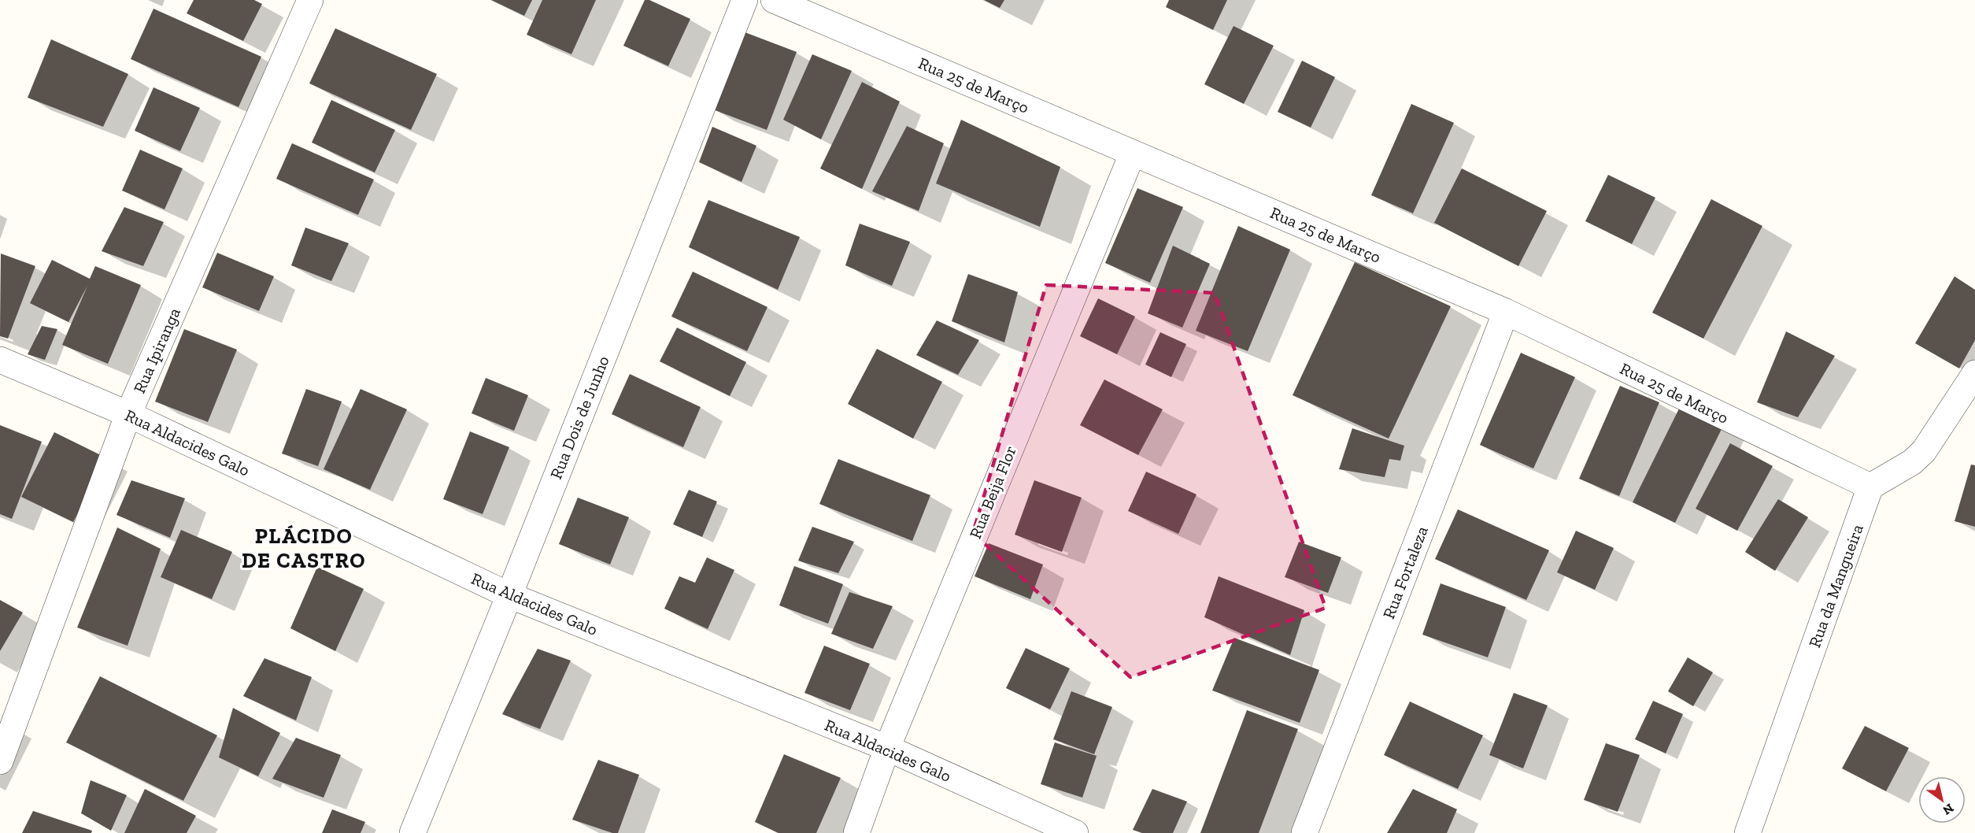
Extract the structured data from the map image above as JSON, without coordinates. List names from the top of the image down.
{
  "streets": {
    "street": [
      "Rua 25 de Março",
      "Rua Ipiranga",
      "Rua Dois de Junho",
      "Rua Aldacides Galo",
      "Rua Beija Flor",
      "Rua Fortaleza",
      "Rua da Mangueira"
    ]
  },
  "crossings": [
    ["Rua 25 de Março", "Rua Beija Flor"],
    ["Rua 25 de Março", "Rua Fortaleza"],
    ["Rua 25 de Março", "Rua da Mangueira"],
    ["Rua Ipiranga", "Rua Aldacides Galo"],
    ["Rua Dois de Junho", "Rua Aldacides Galo"],
    ["Rua Aldacides Galo", "Rua Beija Flor"]
  ],
  "districts": ["PLÁCIDO DE CASTRO"],
  "north": "bottom right"
}
